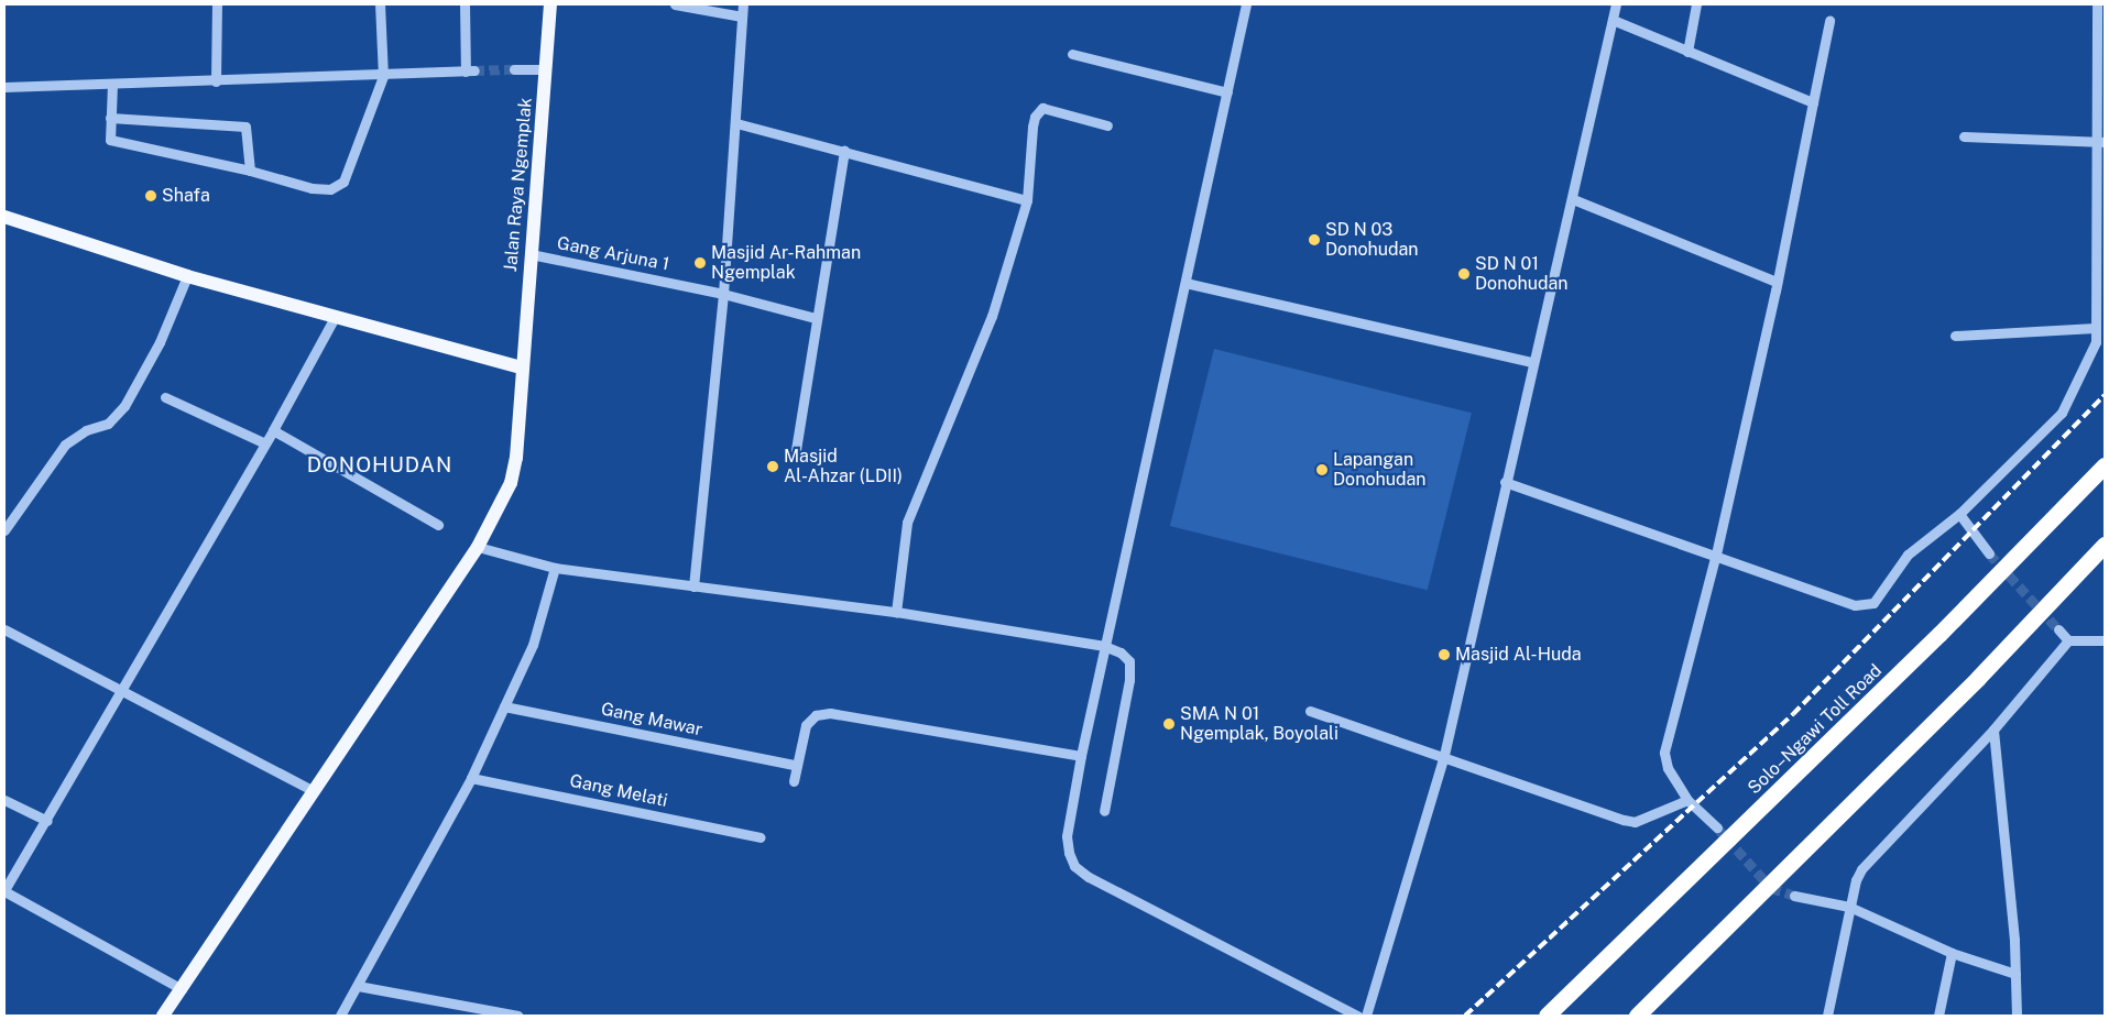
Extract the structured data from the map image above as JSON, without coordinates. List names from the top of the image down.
{
  "streets": {
    "highway": ["Solo–Ngawi Toll Road"],
    "main road": ["Jalan Raya Ngemplak"],
    "street": ["Gang Arjuna 1", "Gang Mawar", "Gang Melati"]
  },
  "crossings": [
    ["Jalan Raya Ngemplak", "Gang Arjuna 1"]
  ],
  "districts": ["DONOHUDAN"],
  "places": [
    "Shafa",
    "SD N 03 Donohudan",
    "Masjid Ar-Rahman Ngemplak",
    "SD N 01 Donohudan",
    "Masjid Al-Ahzar (LDII)",
    "Lapangan Donohudan",
    "Masjid Al-Huda",
    "SMA N 01 Ngemplak, Boyolali"
  ]
}
